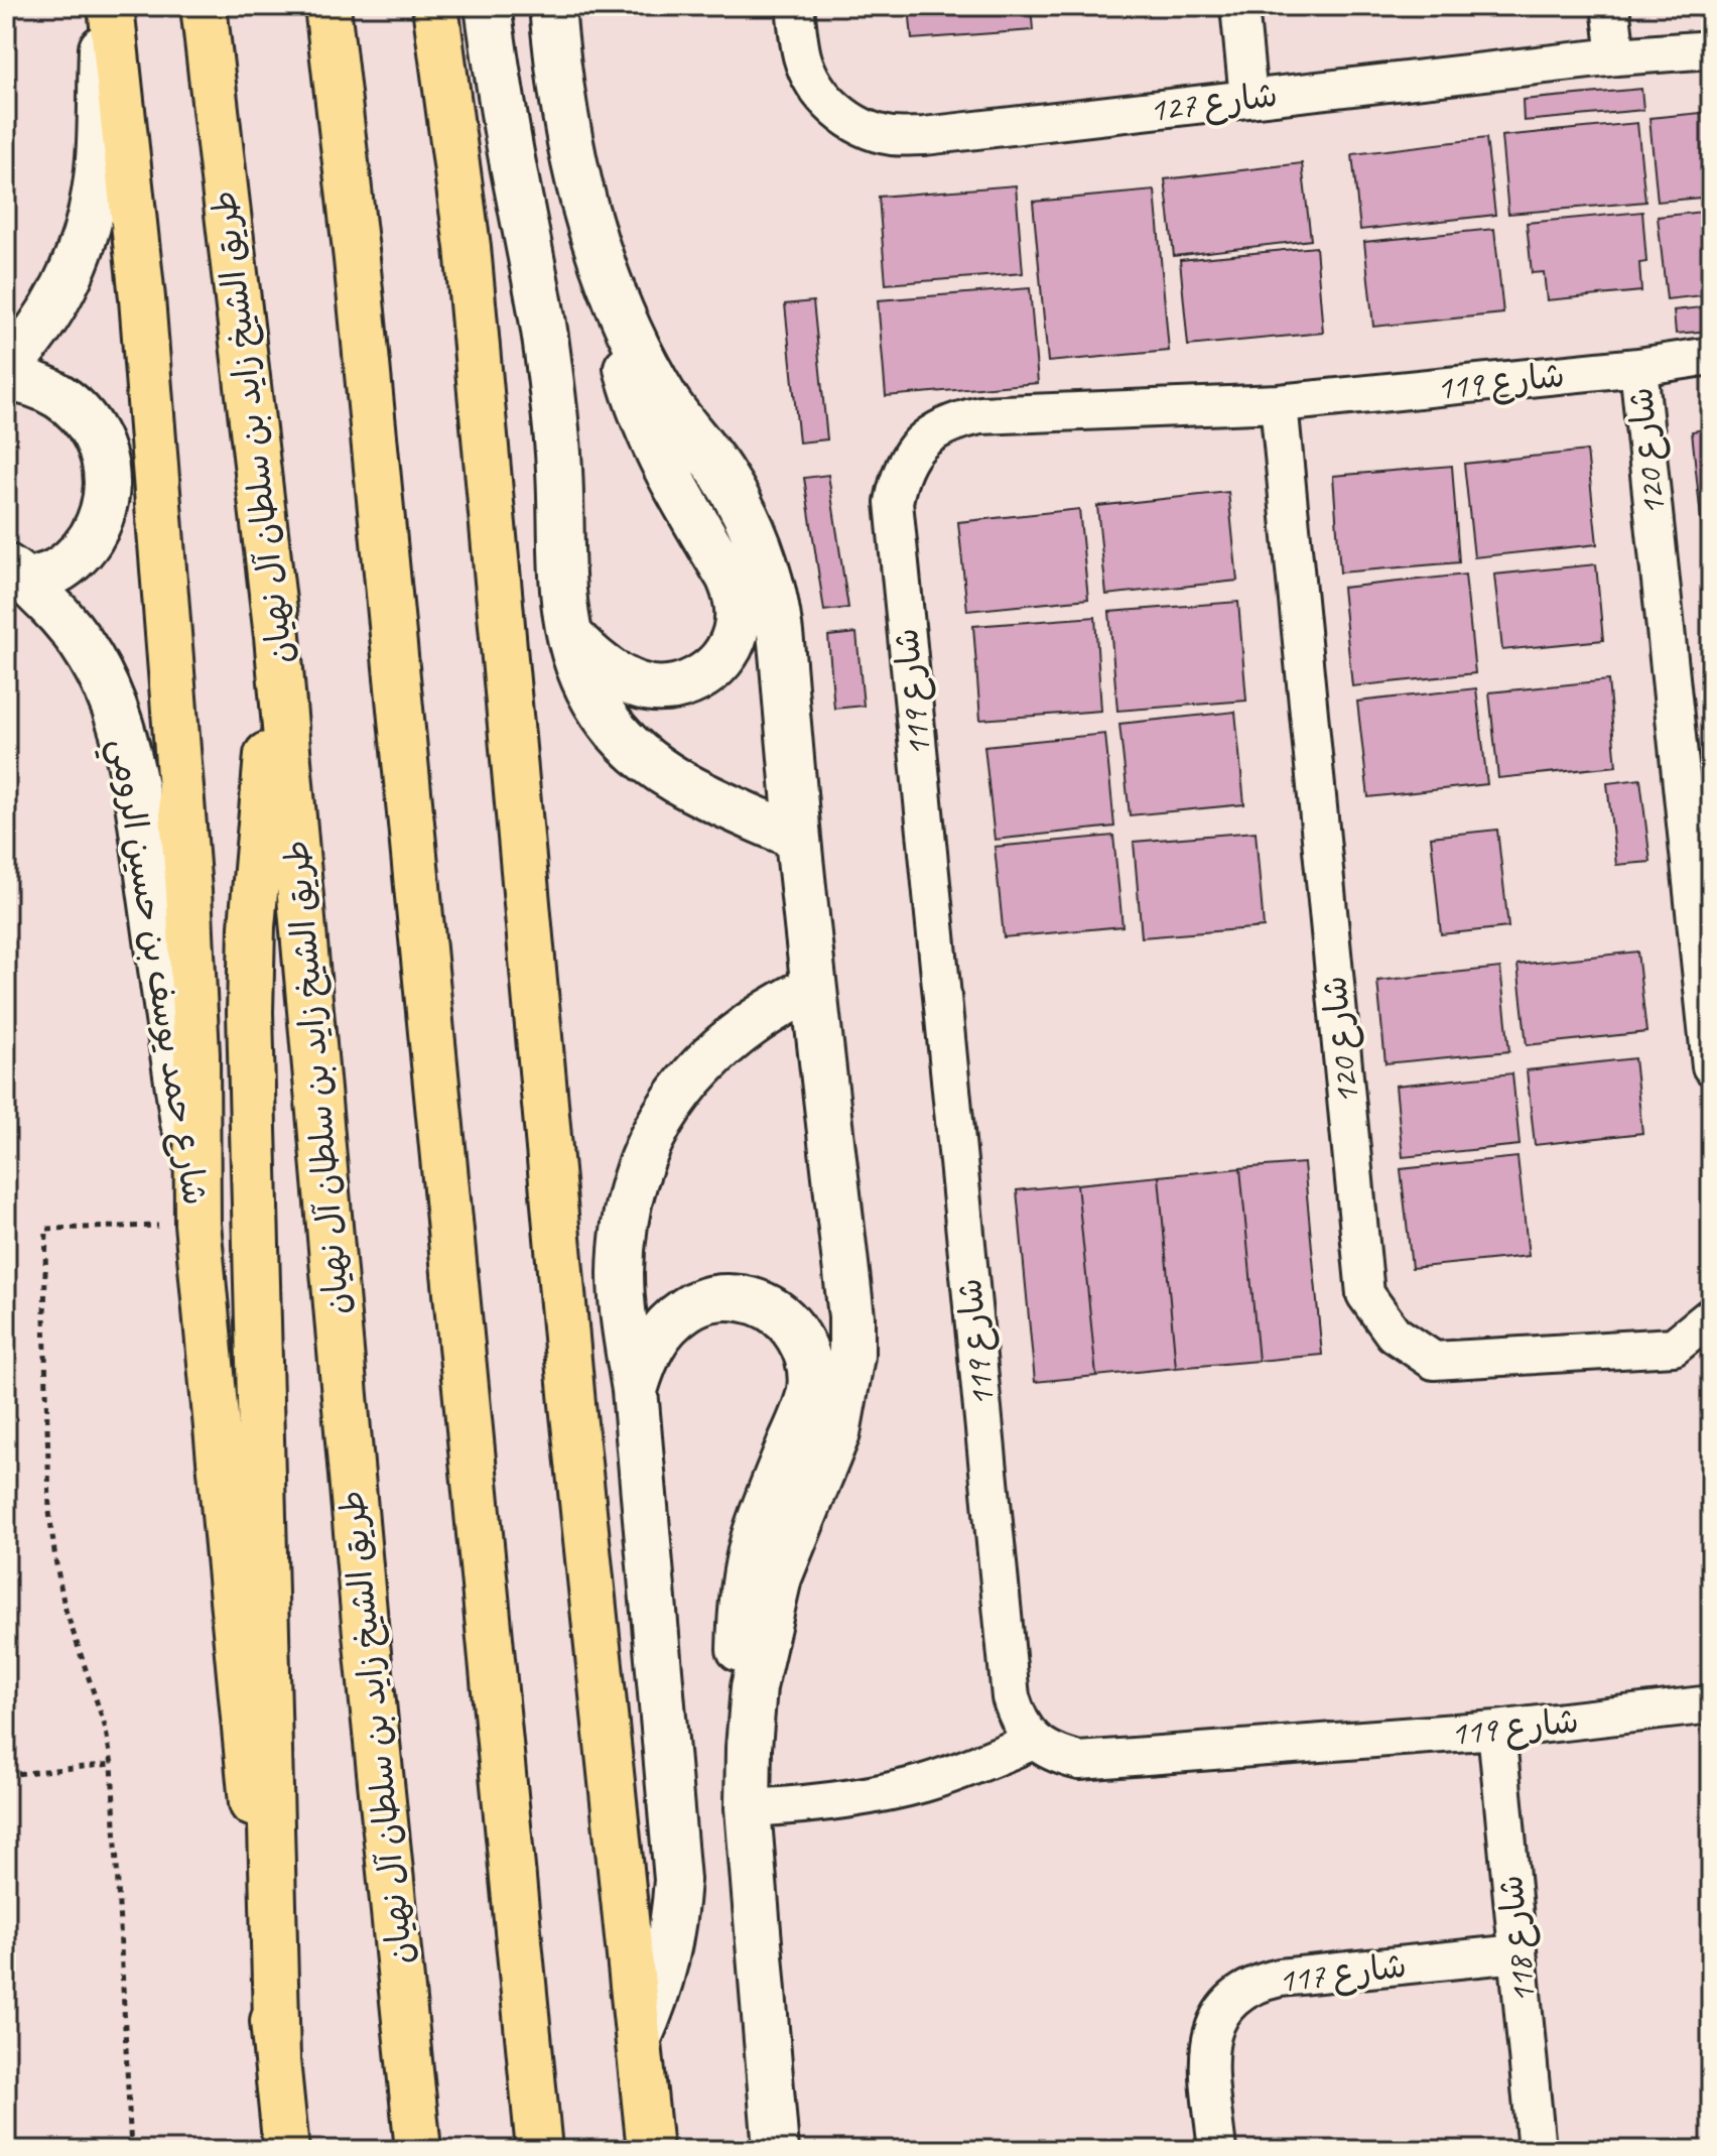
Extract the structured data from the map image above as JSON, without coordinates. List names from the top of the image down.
{
  "streets": {
    "main road": ["طريق الشيخ زايد بن سلطان آل نهيان"],
    "street": [
      "شارع 127",
      "شارع 119",
      "شارع 120",
      "شارع حمد يوسف بن حسين الرومي",
      "شارع 118",
      "شارع 117"
    ]
  },
  "crossings": [
    ["شارع 119", "شارع 120"],
    ["شارع 119", "شارع 118"],
    ["شارع 118", "شارع 117"]
  ]
}
